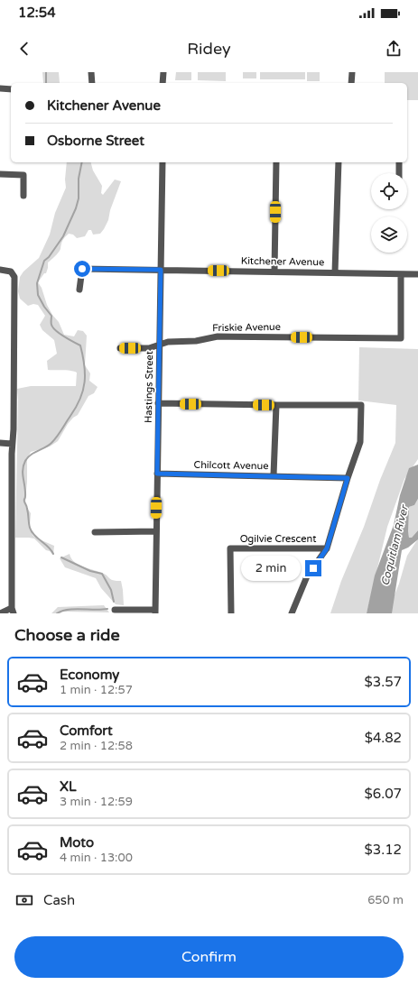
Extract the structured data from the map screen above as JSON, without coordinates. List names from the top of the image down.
{
  "streets": {
    "street": [
      "Kitchener Avenue",
      "Friskie Avenue",
      "Hastings Street",
      "Chilcott Avenue",
      "Ogilvie Crescent"
    ]
  },
  "crossings": [
    ["Kitchener Avenue", "Friskie Avenue"],
    ["Kitchener Avenue", "Hastings Street"],
    ["Friskie Avenue", "Hastings Street"],
    ["Hastings Street", "Chilcott Avenue"]
  ],
  "water": ["Coquitlam River"],
  "page": {
    "status": "12:54",
    "header": "Ridey",
    "banner": ["Kitchener Avenue", "Osborne Street"],
    "bubble": "2 min",
    "heading": "Choose a ride",
    "list": [
      {
        "name": "Economy",
        "note": "1 min · 12:57",
        "value": "$3.57"
      },
      {
        "name": "Comfort",
        "note": "2 min · 12:58",
        "value": "$4.82"
      },
      {
        "name": "XL",
        "note": "3 min · 12:59",
        "value": "$6.07"
      },
      {
        "name": "Moto",
        "note": "4 min · 13:00",
        "value": "$3.12"
      }
    ],
    "pay": ["Cash", "650 m"],
    "buttons": "Confirm"
  }
}
